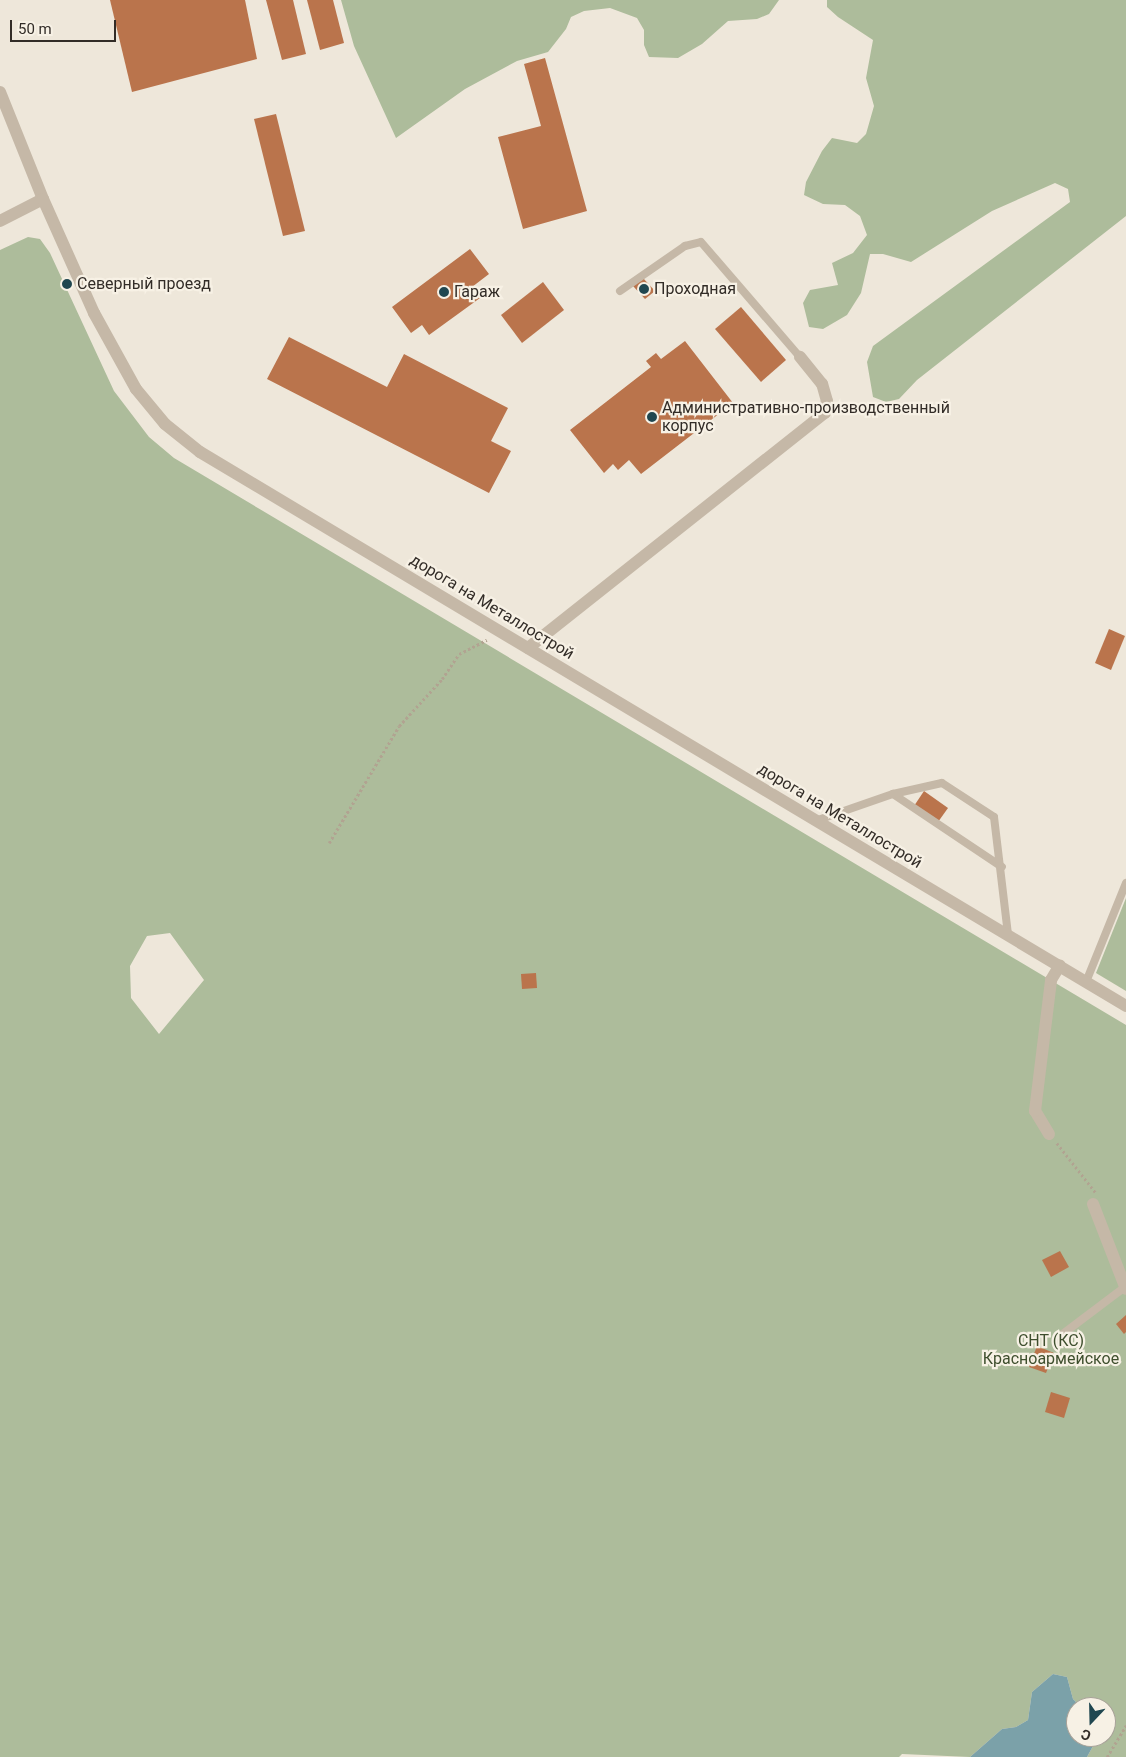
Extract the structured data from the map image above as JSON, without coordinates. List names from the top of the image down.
{
  "streets": {
    "street": ["дорога на Металлострой"]
  },
  "parks": ["СНТ (КС) Красноармейское"],
  "places": [
    "Северный проезд",
    "Проходная",
    "Гараж",
    "Административно-производственный корпус"
  ],
  "scale_bar": "50 m",
  "north": "bottom"
}
